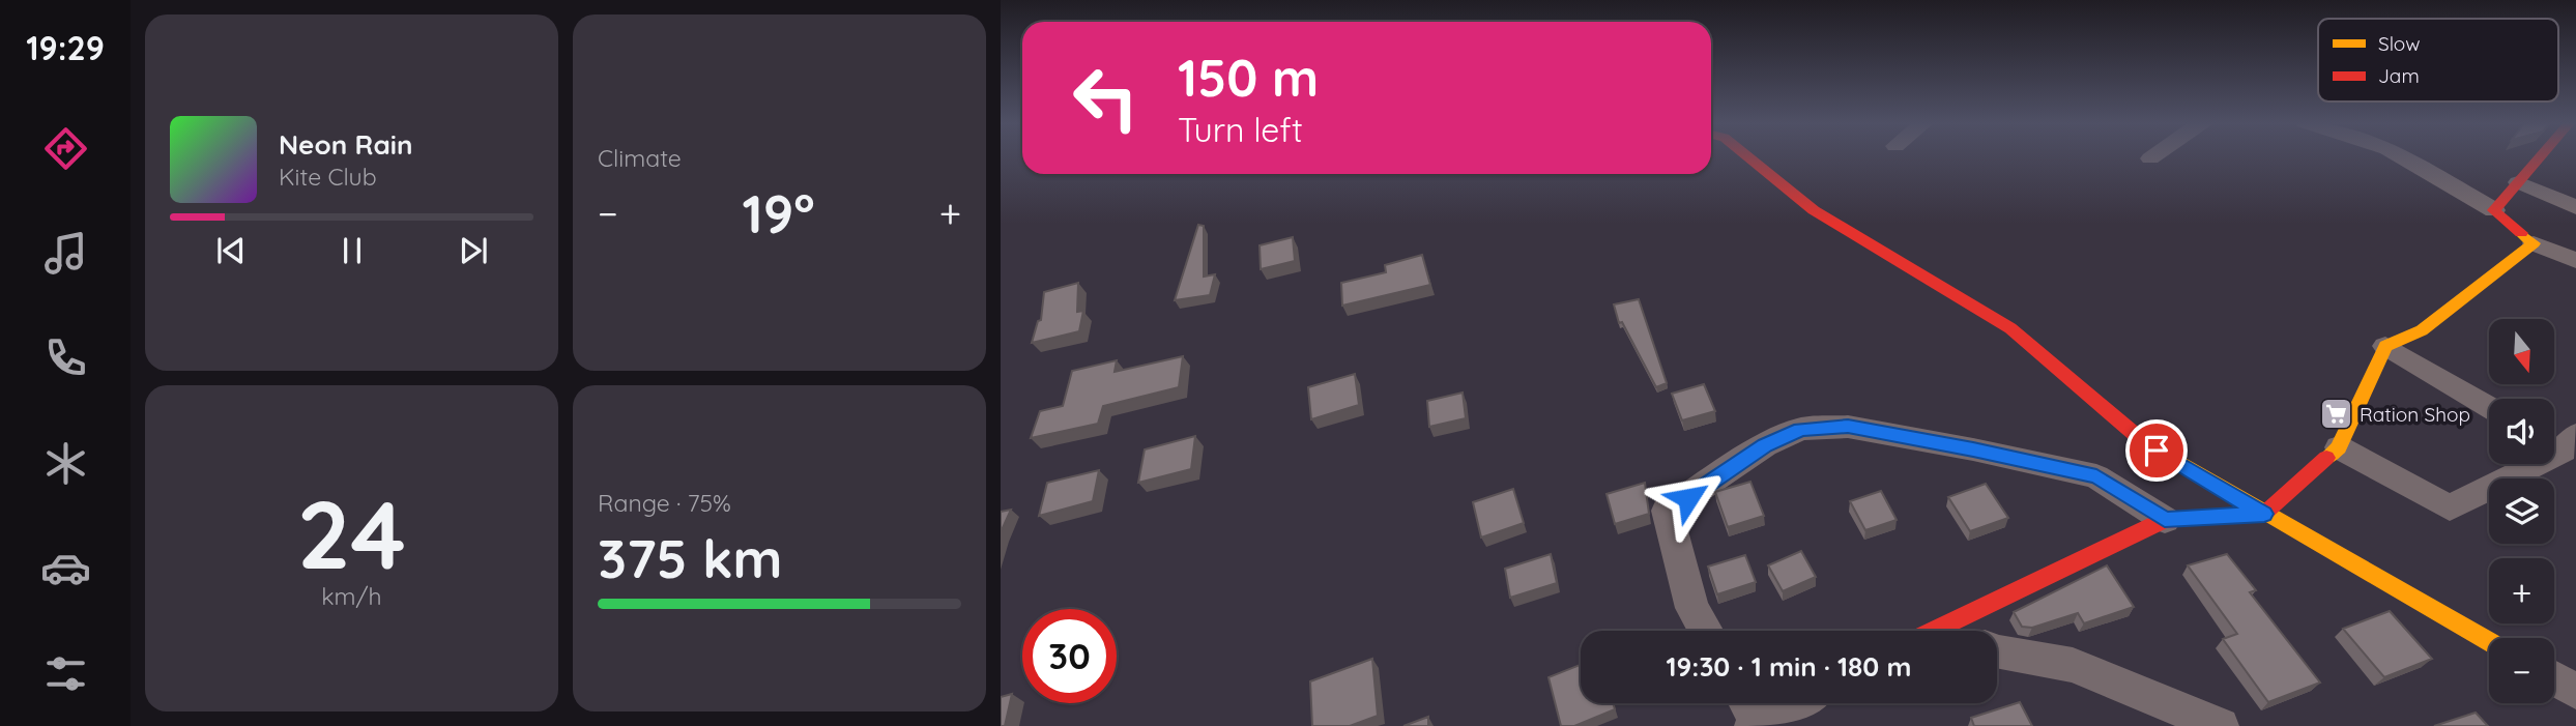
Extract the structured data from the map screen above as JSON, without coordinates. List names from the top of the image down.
{
  "places": {
    "supermarket": ["Ration Shop"]
  },
  "legend": ["Slow", "Jam"],
  "north": "bottom",
  "page": {
    "tabs": "19:29",
    "tile": [
      "Climate",
      ["24", "km/h"],
      ["Range · 75%", "375 km"]
    ],
    "turn": ["150 m", "Turn left"],
    "song": ["Neon Rain", "Kite Club"],
    "heat": ["−", "19°", "+"],
    "map_buttons": ["+", "−"],
    "limit": "30",
    "trip": "19:30 · 1 min · 180 m"
  }
}
